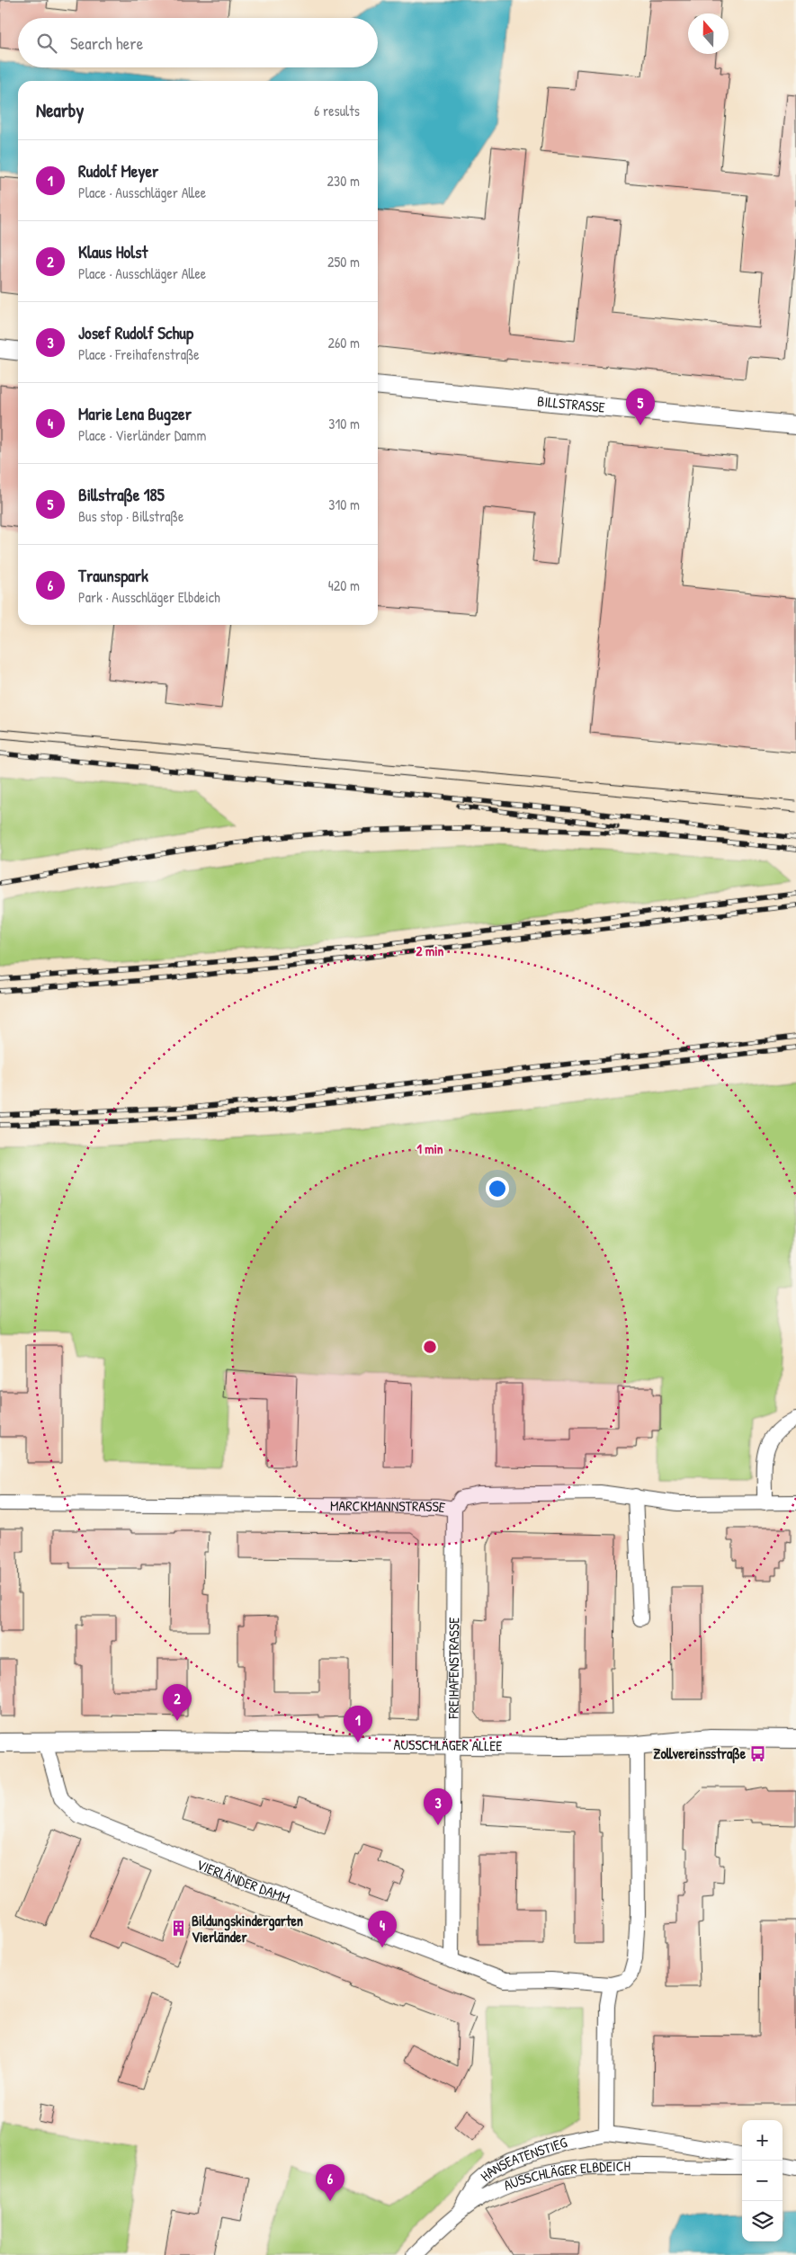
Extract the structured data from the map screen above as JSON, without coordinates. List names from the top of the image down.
{
  "streets": {
    "street": [
      "BILLSTRASSE",
      "MARCKMANNSTRASSE",
      "FREIHAFENSTRASSE",
      "AUSSCHLÄGER ALLEE",
      "VIERLÄNDER DAMM",
      "HANSEATENSTIEG",
      "AUSSCHLÄGER ELBDEICH"
    ]
  },
  "crossings": [
    ["MARCKMANNSTRASSE", "FREIHAFENSTRASSE"],
    ["FREIHAFENSTRASSE", "AUSSCHLÄGER ALLEE"],
    ["FREIHAFENSTRASSE", "VIERLÄNDER DAMM"],
    ["AUSSCHLÄGER ALLEE", "VIERLÄNDER DAMM"],
    ["HANSEATENSTIEG", "AUSSCHLÄGER ELBDEICH"]
  ],
  "places": {
    "bus stop": ["Zollvereinsstraße"],
    "building": ["Bildungskindergarten Vierländer"]
  },
  "north": "top",
  "page": {
    "search": "Search here",
    "heading": ["Nearby", "6 results"],
    "list": [
      {
        "mark": "1",
        "name": "Rudolf Meyer",
        "note": "Place · Ausschläger Allee",
        "value": "230 m"
      },
      {
        "mark": "2",
        "name": "Klaus Holst",
        "note": "Place · Ausschläger Allee",
        "value": "250 m"
      },
      {
        "mark": "3",
        "name": "Josef Rudolf Schup",
        "note": "Place · Freihafenstraße",
        "value": "260 m"
      },
      {
        "mark": "4",
        "name": "Marie Lena Bugzer",
        "note": "Place · Vierländer Damm",
        "value": "310 m"
      },
      {
        "mark": "5",
        "name": "Billstraße 185",
        "note": "Bus stop · Billstraße",
        "value": "310 m"
      },
      {
        "mark": "6",
        "name": "Traunspark",
        "note": "Park · Ausschläger Elbdeich",
        "value": "420 m"
      }
    ],
    "pins": [
      "5",
      "2",
      "1",
      "3",
      "4",
      "6"
    ],
    "map_buttons": ["+", "−"]
  },
  "rings": ["2 min", "1 min"]
}
